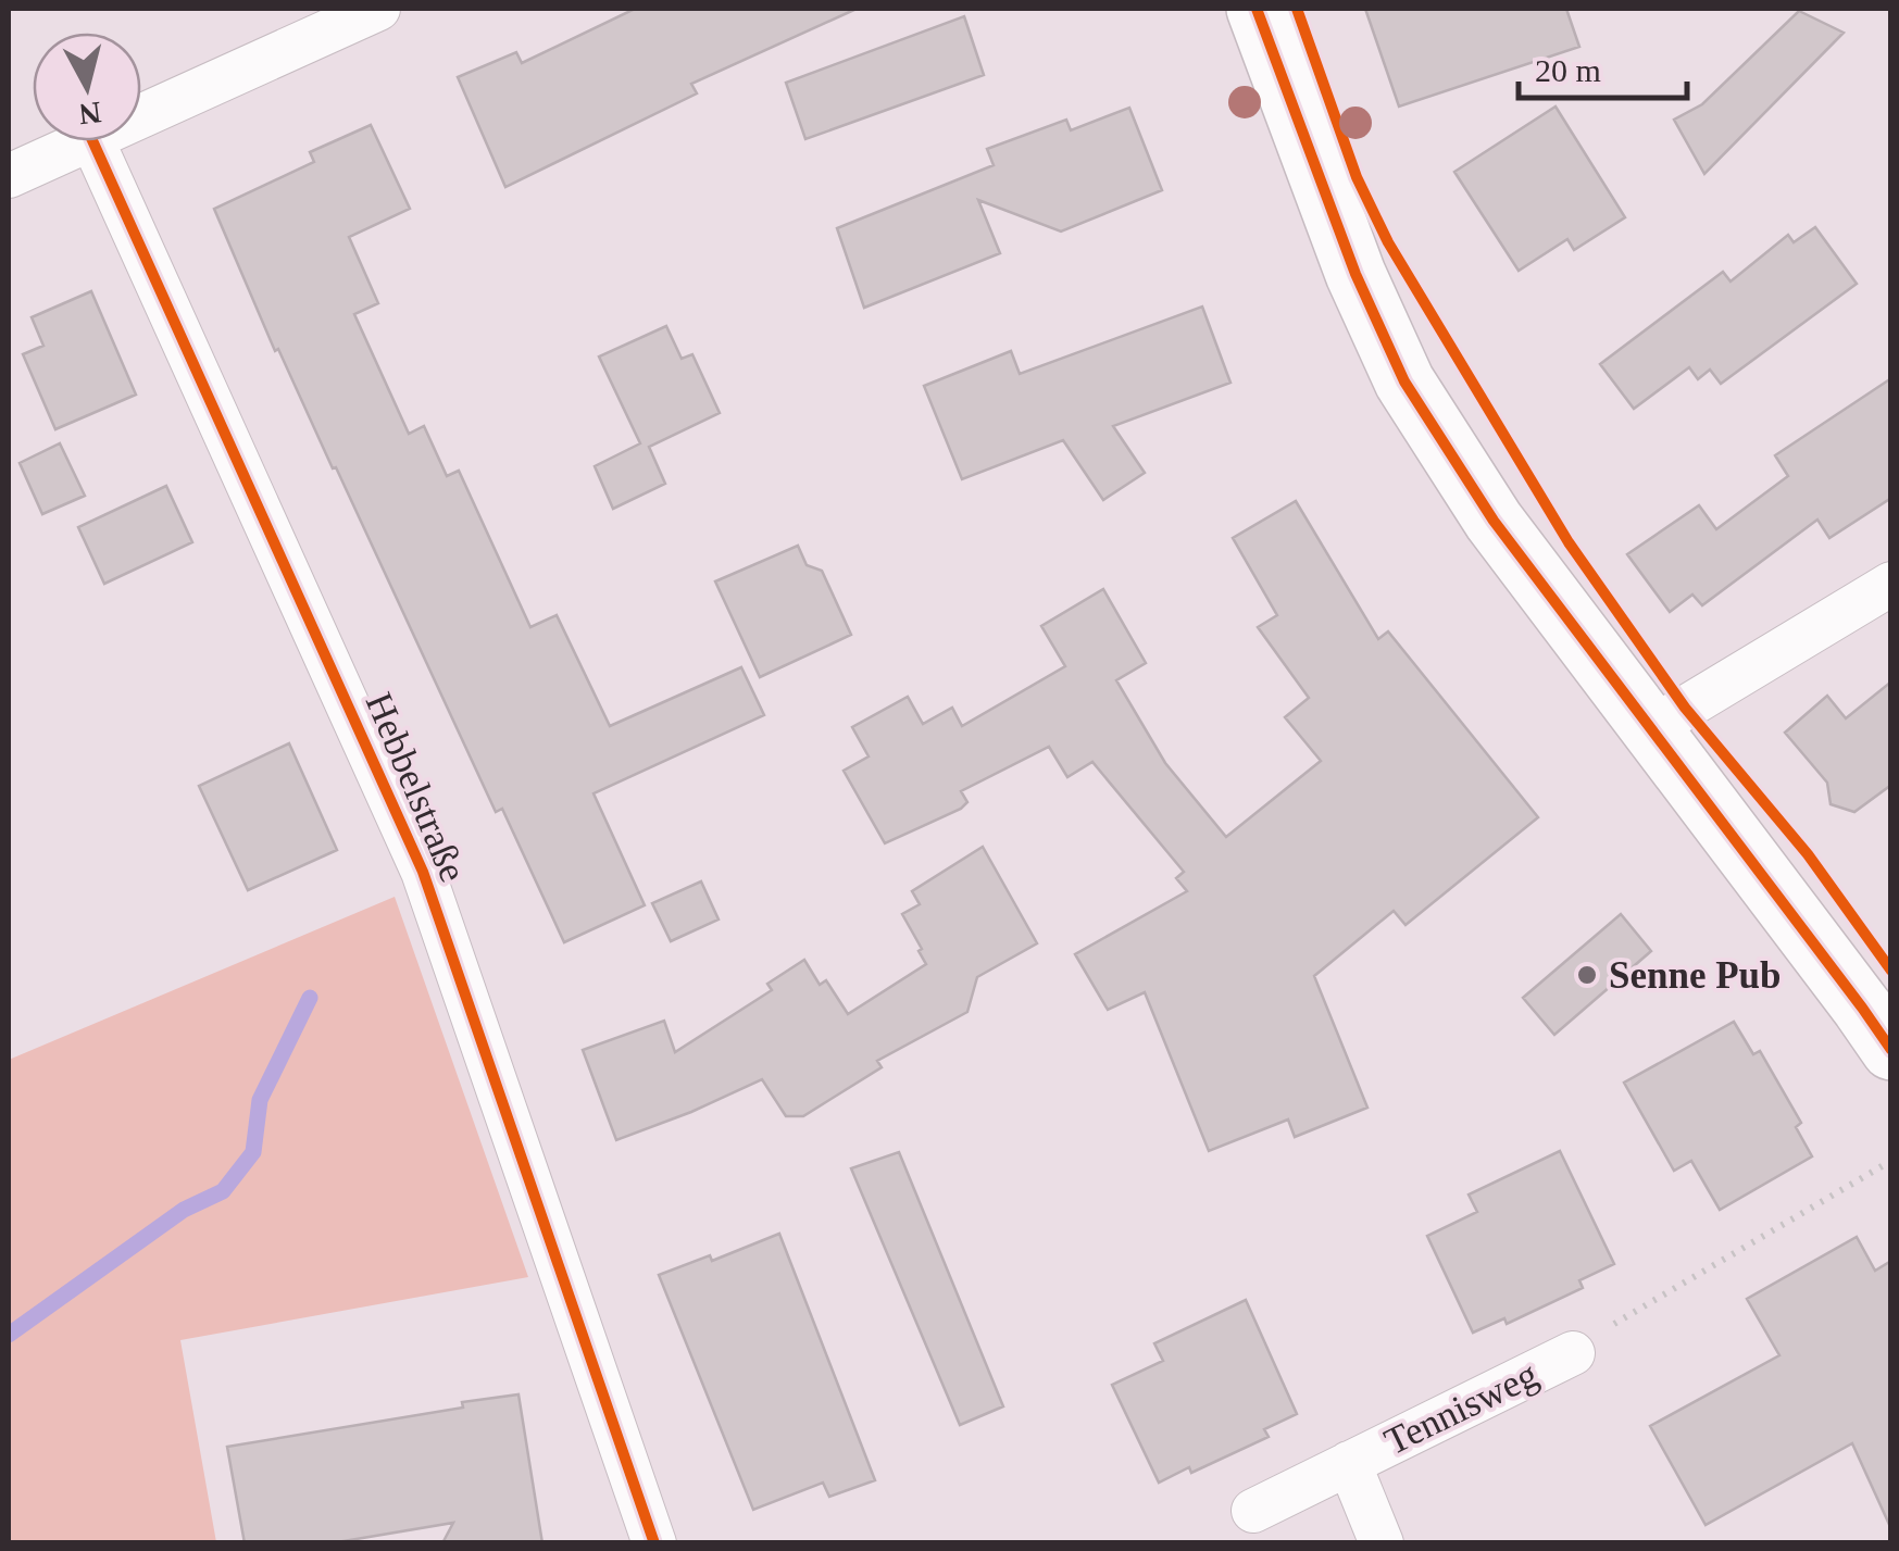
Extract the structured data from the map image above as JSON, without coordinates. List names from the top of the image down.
{
  "streets": {
    "street": ["Hebbelstraße", "Tennisweg"]
  },
  "places": ["Senne Pub"],
  "scale_bar": "20 m",
  "north": "bottom"
}
